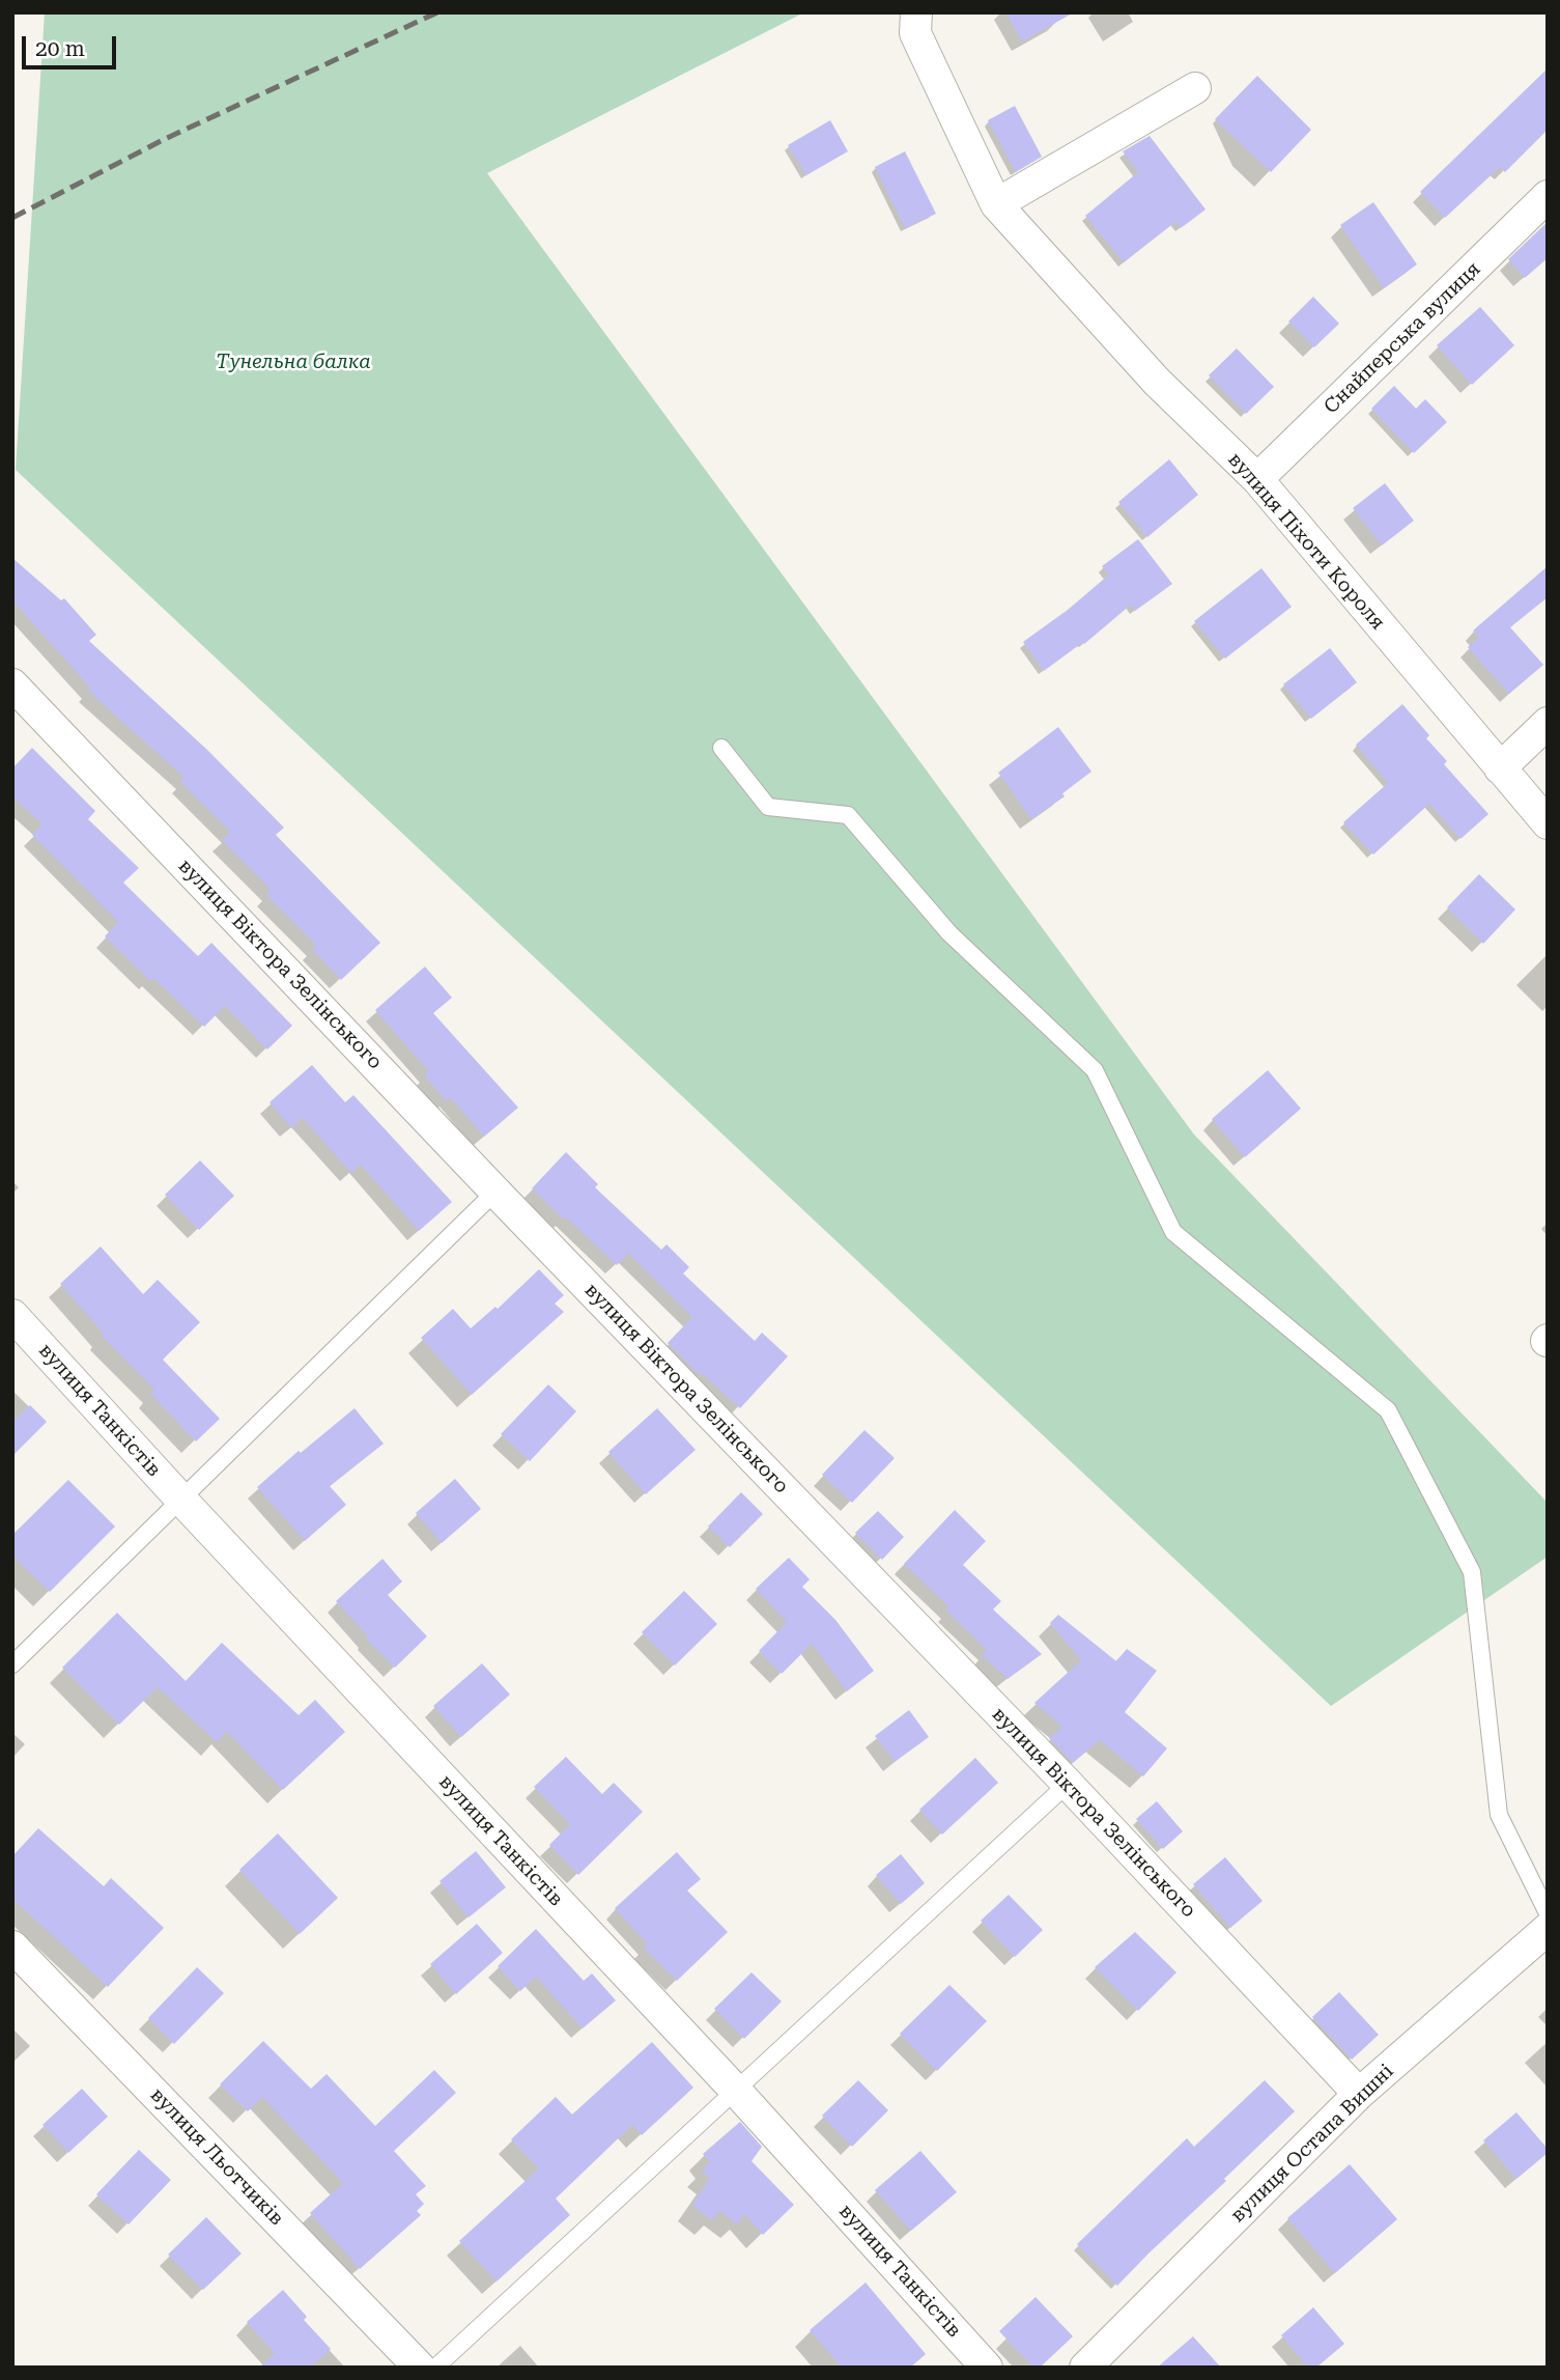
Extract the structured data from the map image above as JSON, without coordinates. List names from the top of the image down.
{
  "streets": {
    "street": [
      "Снайперська вулиця",
      "вулиця Піхоти Короля",
      "вулиця Віктора Зелінського",
      "вулиця Танкістів",
      "вулиця Остапа Вишні",
      "вулиця Льотчиків"
    ]
  },
  "crossings": [
    ["Снайперська вулиця", "вулиця Піхоти Короля"],
    ["вулиця Віктора Зелінського", "вулиця Остапа Вишні"]
  ],
  "parks": ["Тунельна балка"],
  "scale_bar": "20 m"
}
